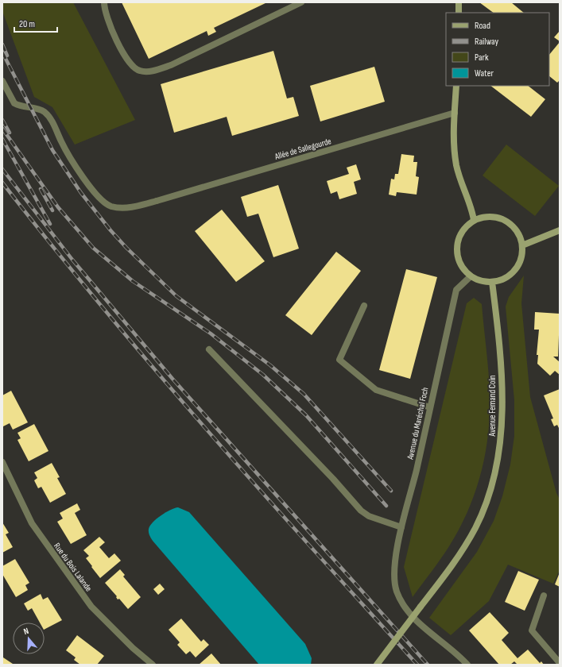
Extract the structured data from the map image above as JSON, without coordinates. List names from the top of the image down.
{
  "streets": {
    "main road": ["Avenue Fernand Coin"],
    "street": ["Allée de Sallegourde", "Avenue du Maréchal Foch", "Rue du Bois Lalande"]
  },
  "crossings": [
    ["Avenue Fernand Coin", "Avenue du Maréchal Foch"]
  ],
  "legend": [
    "Road",
    "Railway",
    "Park",
    "Water"
  ],
  "scale_bar": "20 m",
  "north": "top"
}
